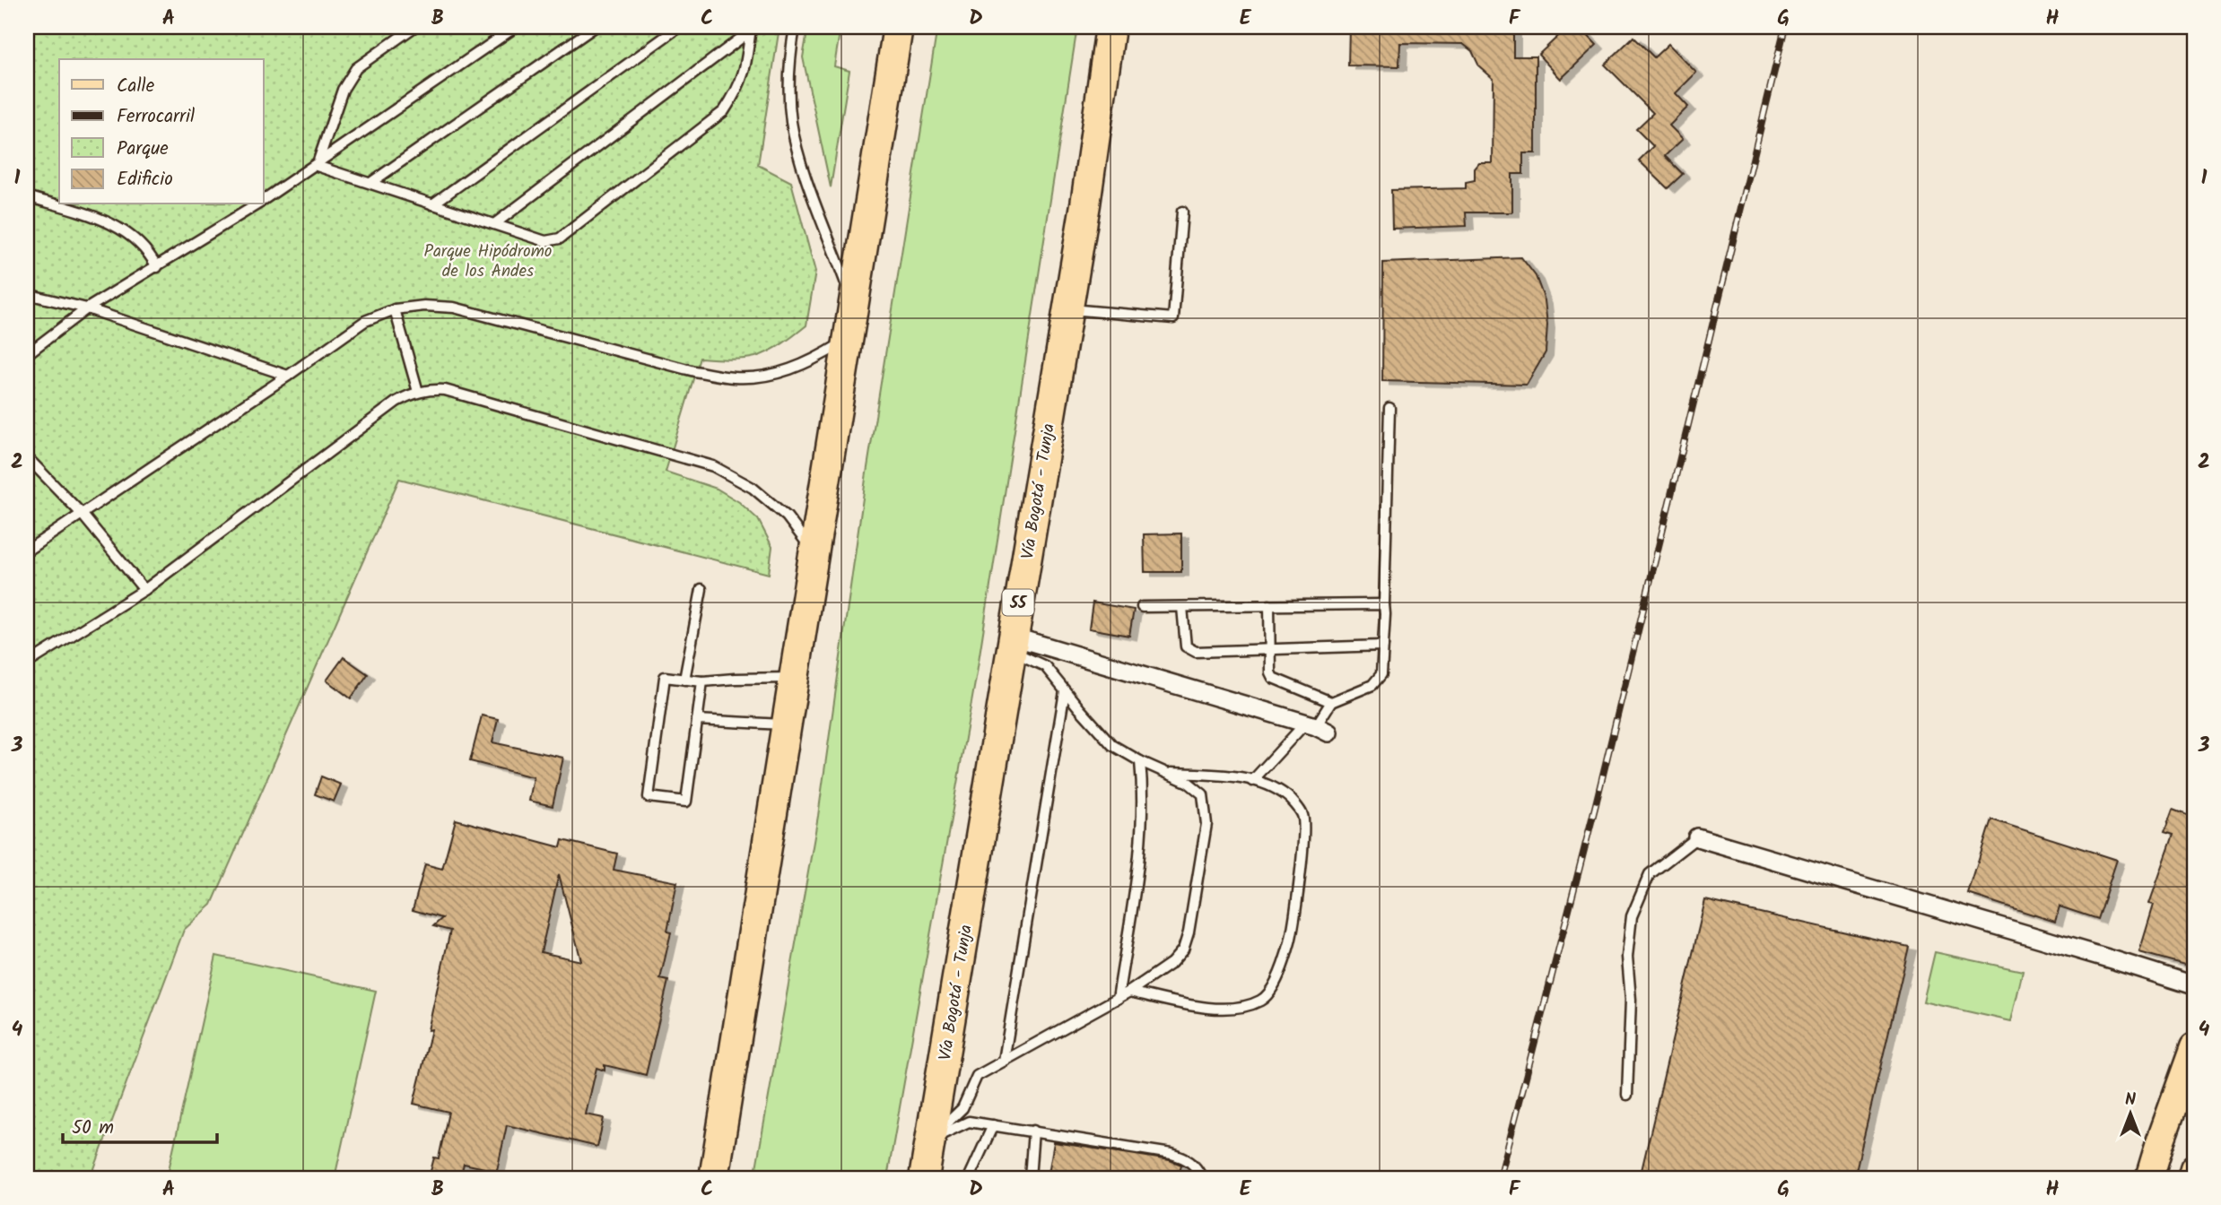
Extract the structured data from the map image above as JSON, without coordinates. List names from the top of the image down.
{
  "streets": {
    "highway": ["Vía Bogotá - Tunja", "55"]
  },
  "parks": ["Parque Hipódromo de los Andes"],
  "legend": [
    "Calle",
    "Ferrocarril",
    "Parque",
    "Edificio"
  ],
  "scale_bar": "50 m",
  "north": "top",
  "grid": {
    "columns": [
      "A",
      "B",
      "C",
      "D",
      "E",
      "F",
      "G",
      "H"
    ],
    "rows": [
      "1",
      "2",
      "3",
      "4"
    ]
  }
}
